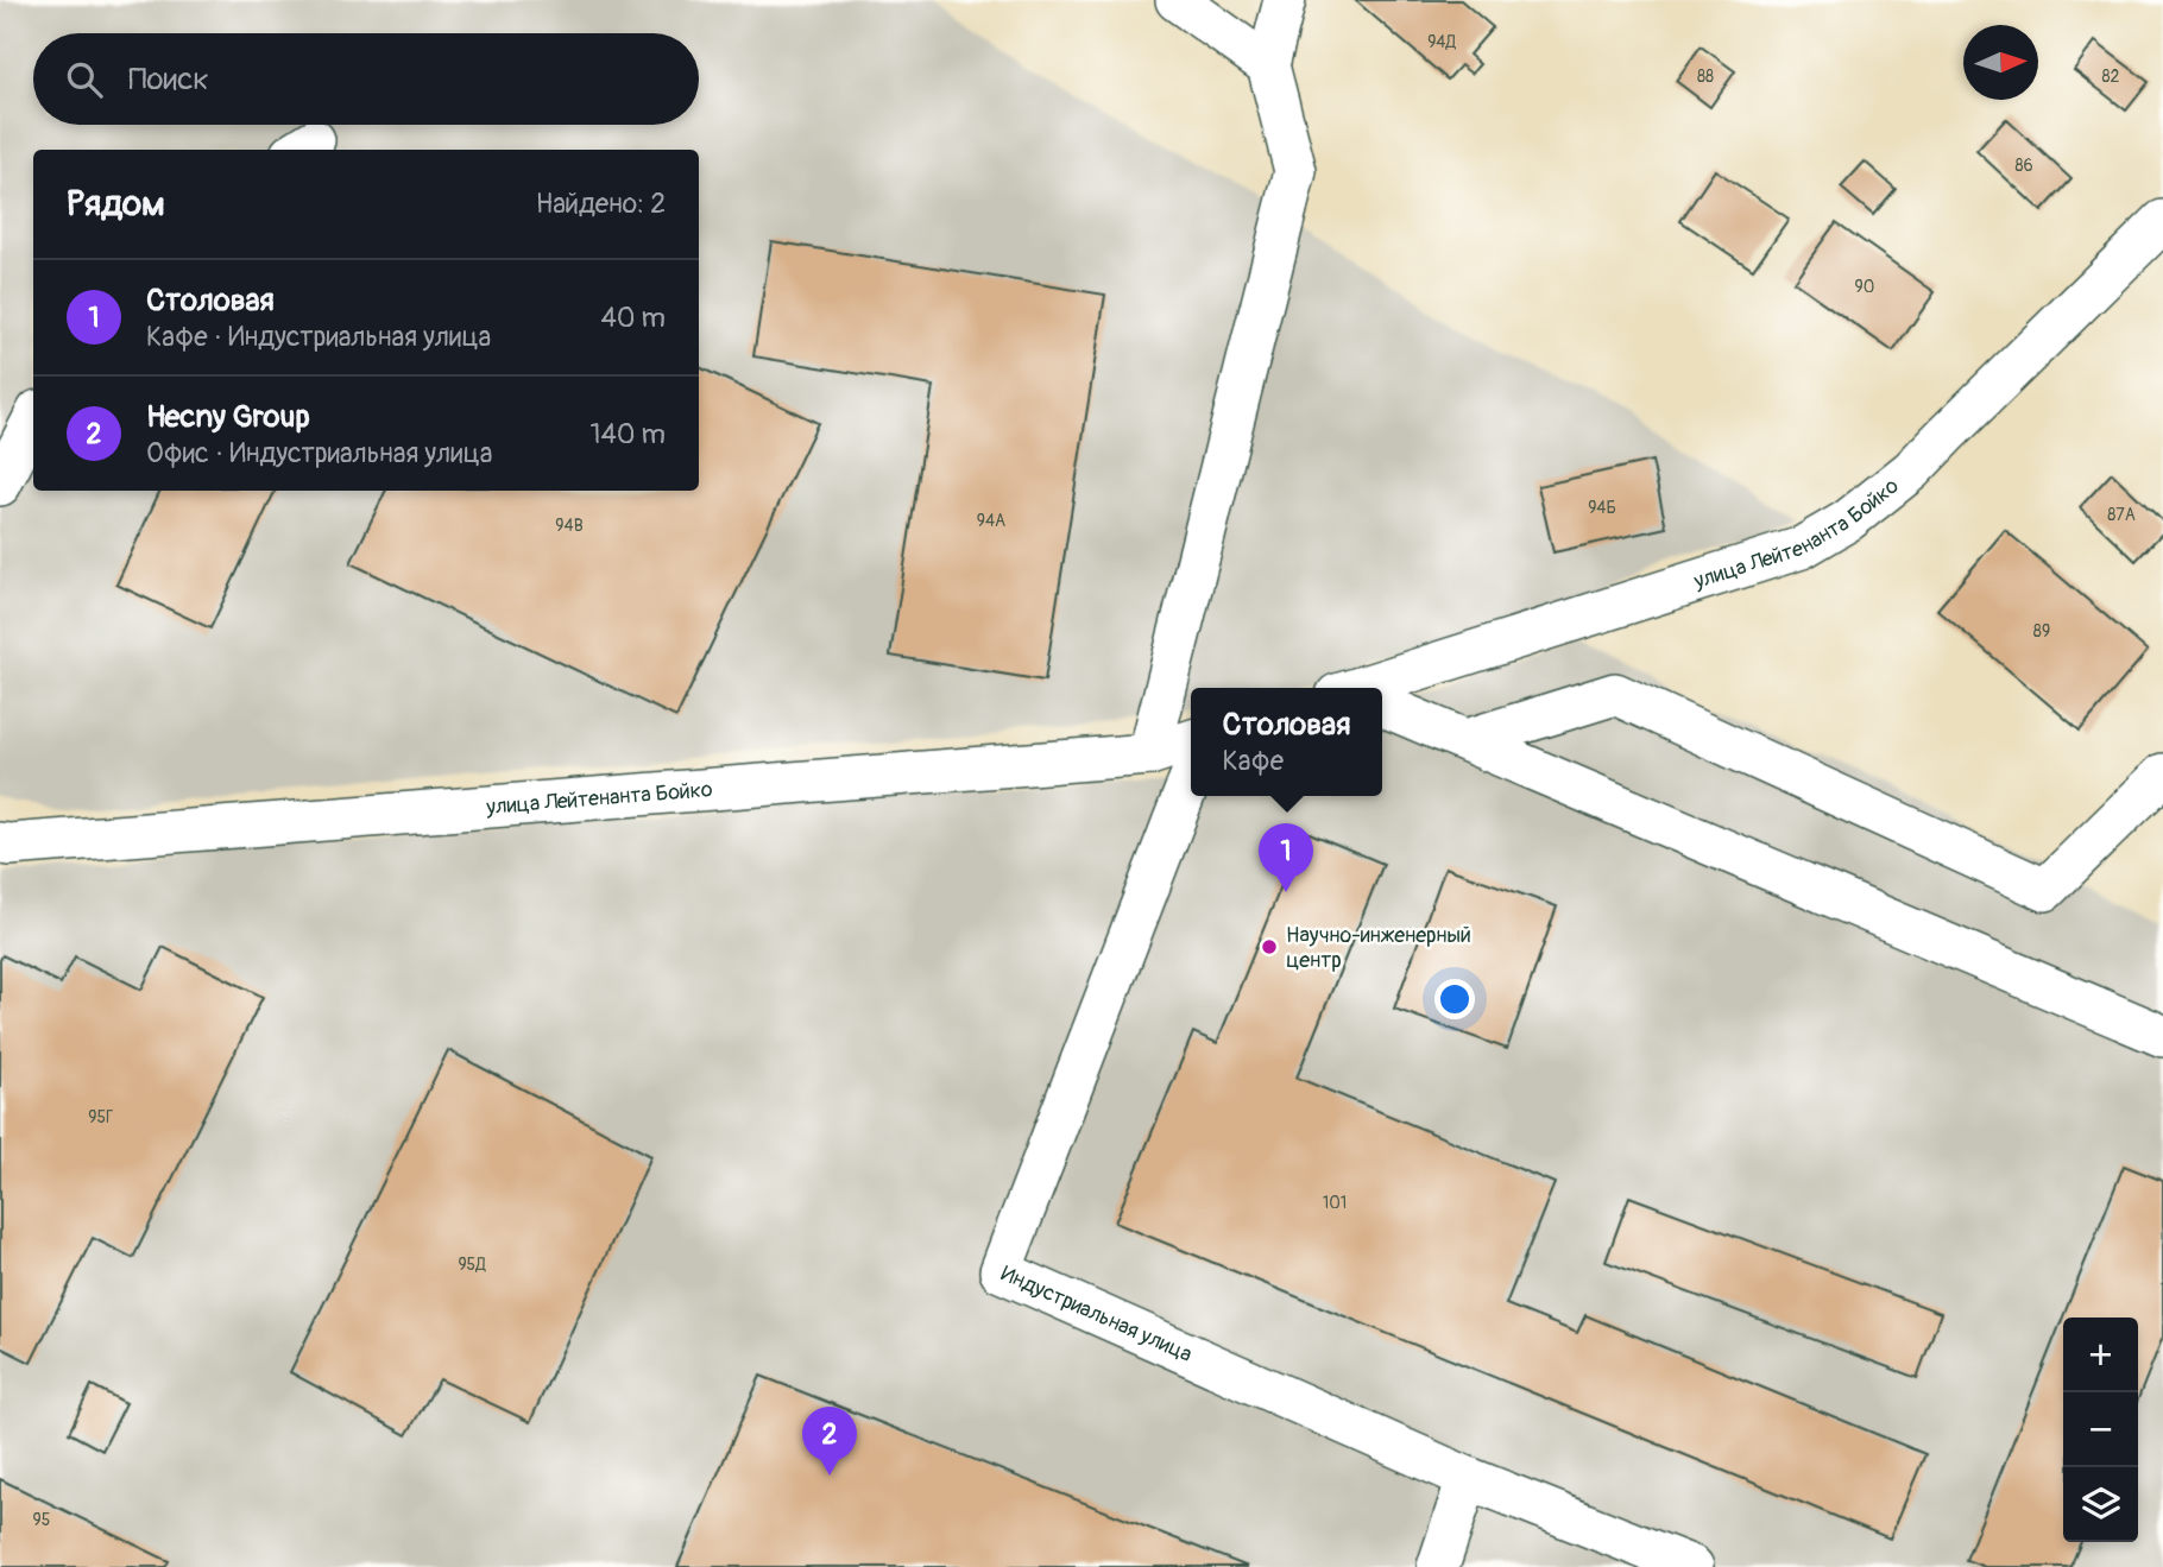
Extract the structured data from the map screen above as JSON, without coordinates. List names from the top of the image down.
{
  "streets": {
    "street": ["улица Лейтенанта Бойко", "Индустриальная улица"]
  },
  "places": ["Научно-инженерный центр"],
  "house_numbers": [
    "94Д",
    "88",
    "82",
    "86",
    "90",
    "94Б",
    "87А",
    "94А",
    "94В",
    "89",
    "95Г",
    "101",
    "95Д",
    "95"
  ],
  "north": "right",
  "page": {
    "search": "Поиск",
    "heading": ["Рядом", "Найдено: 2"],
    "list": [
      {
        "mark": "1",
        "name": "Столовая",
        "note": "Кафе · Индустриальная улица",
        "value": "40 m"
      },
      {
        "mark": "2",
        "name": "Hecny Group",
        "note": "Офис · Индустриальная улица",
        "value": "140 m"
      }
    ],
    "popup": ["Столовая", "Кафе"],
    "pins": ["1", "2"],
    "map_buttons": ["+", "−"]
  }
}
